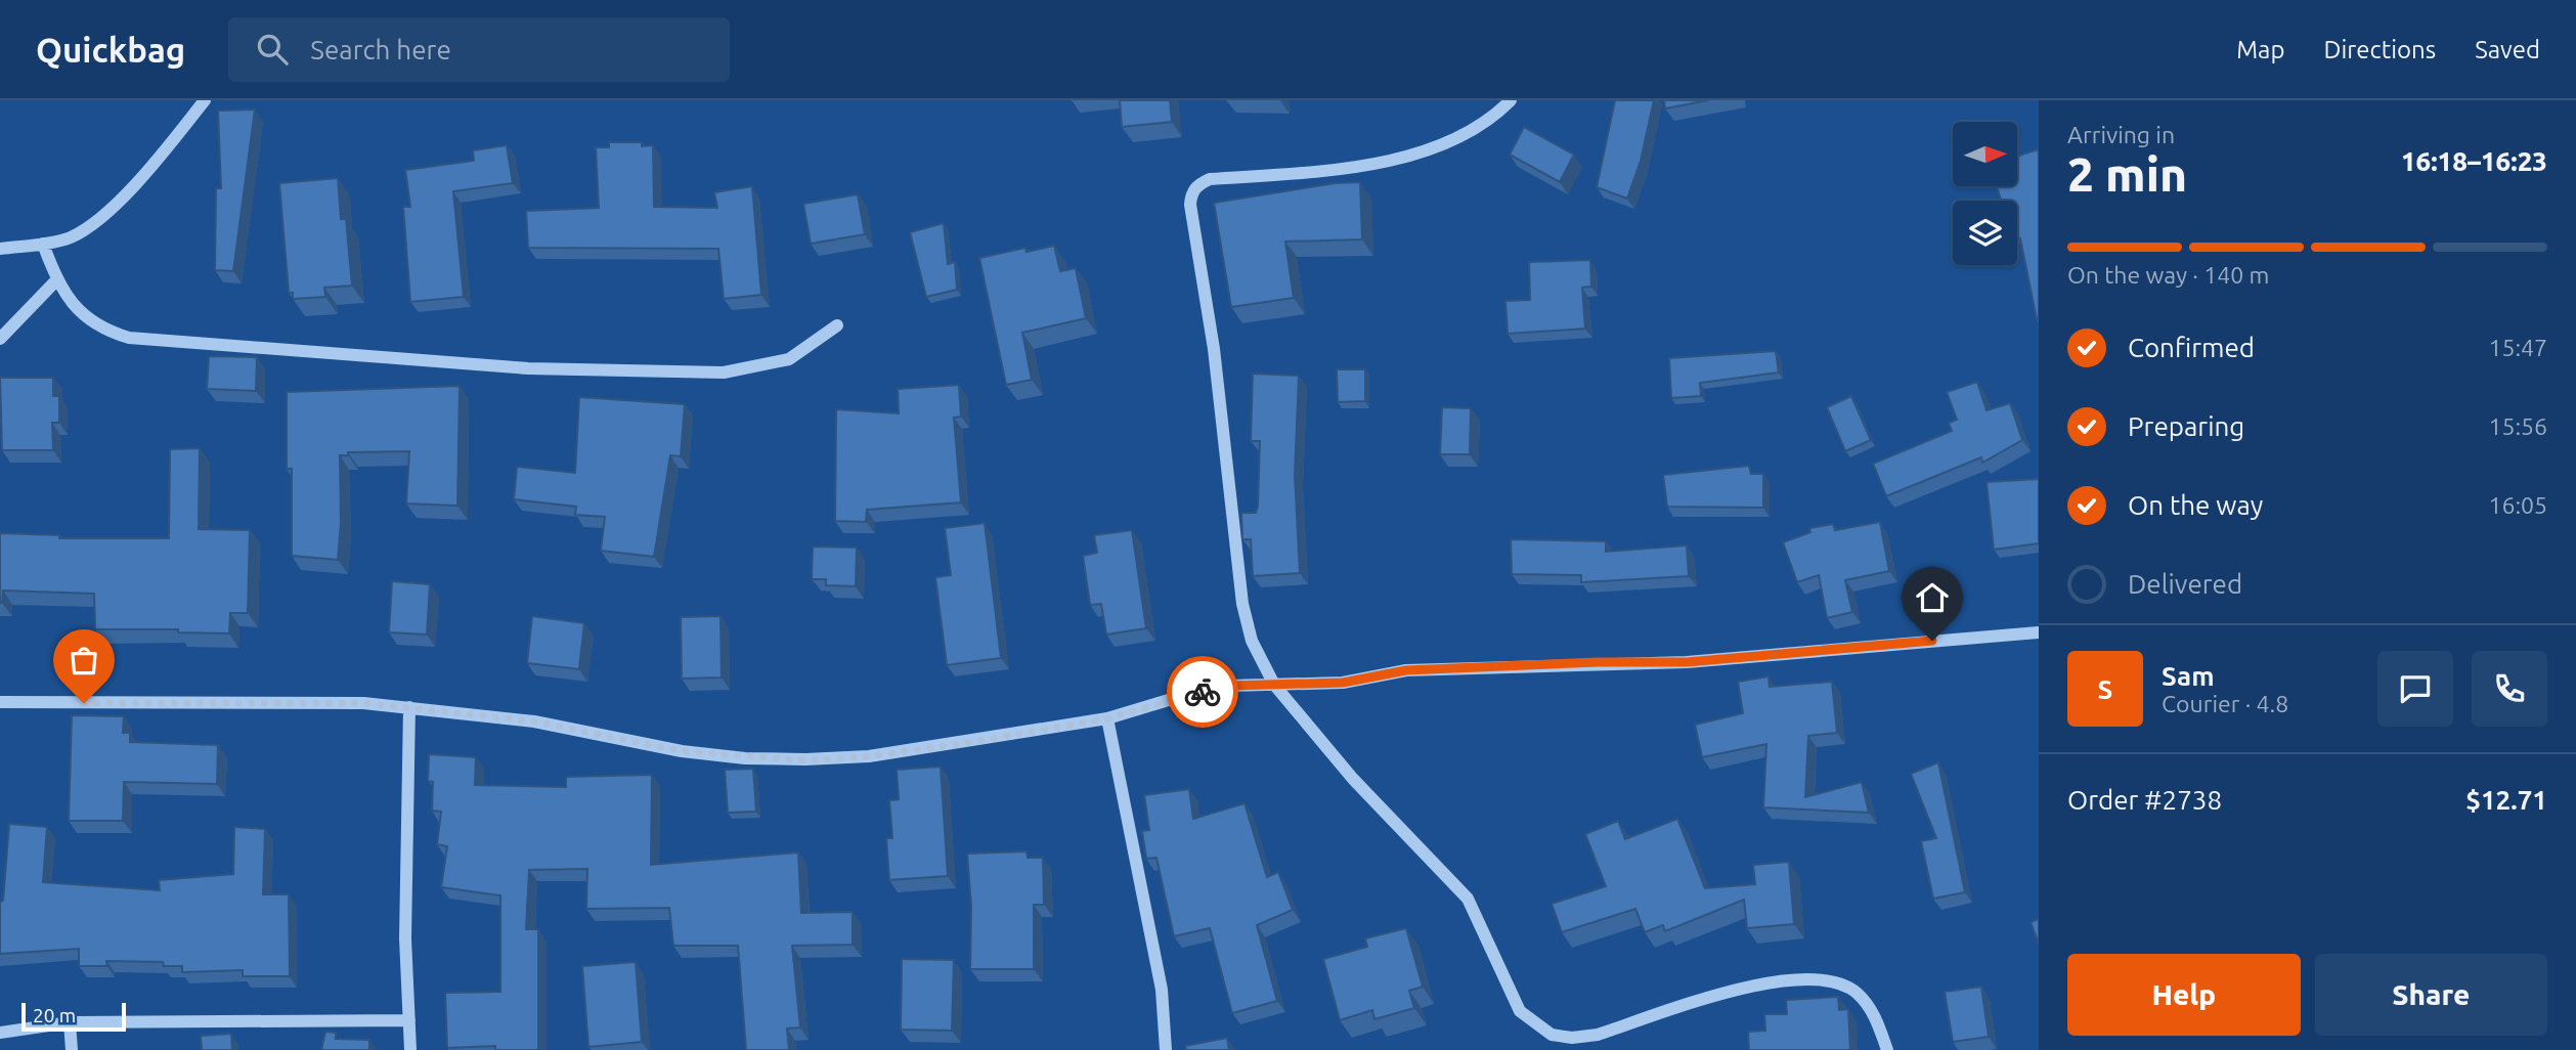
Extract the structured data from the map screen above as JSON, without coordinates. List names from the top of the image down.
{
  "scale_bar": "20 m",
  "north": "right",
  "page": {
    "header": "Quickbag",
    "search": "Search here",
    "nav": ["Map", "Directions", "Saved"],
    "heading": ["2 min", "Arriving in", "16:18–16:23"],
    "panel": [
      "Sam",
      "Courier · 4.8",
      "Order #2738",
      "$12.71"
    ],
    "bar": "On the way · 140 m",
    "list": [
      ["Confirmed", "15:47"],
      ["Preparing", "15:56"],
      ["On the way", "16:05"],
      "Delivered"
    ],
    "round": "S",
    "buttons": ["Help", "Share"],
    "scale": "20 m"
  }
}
